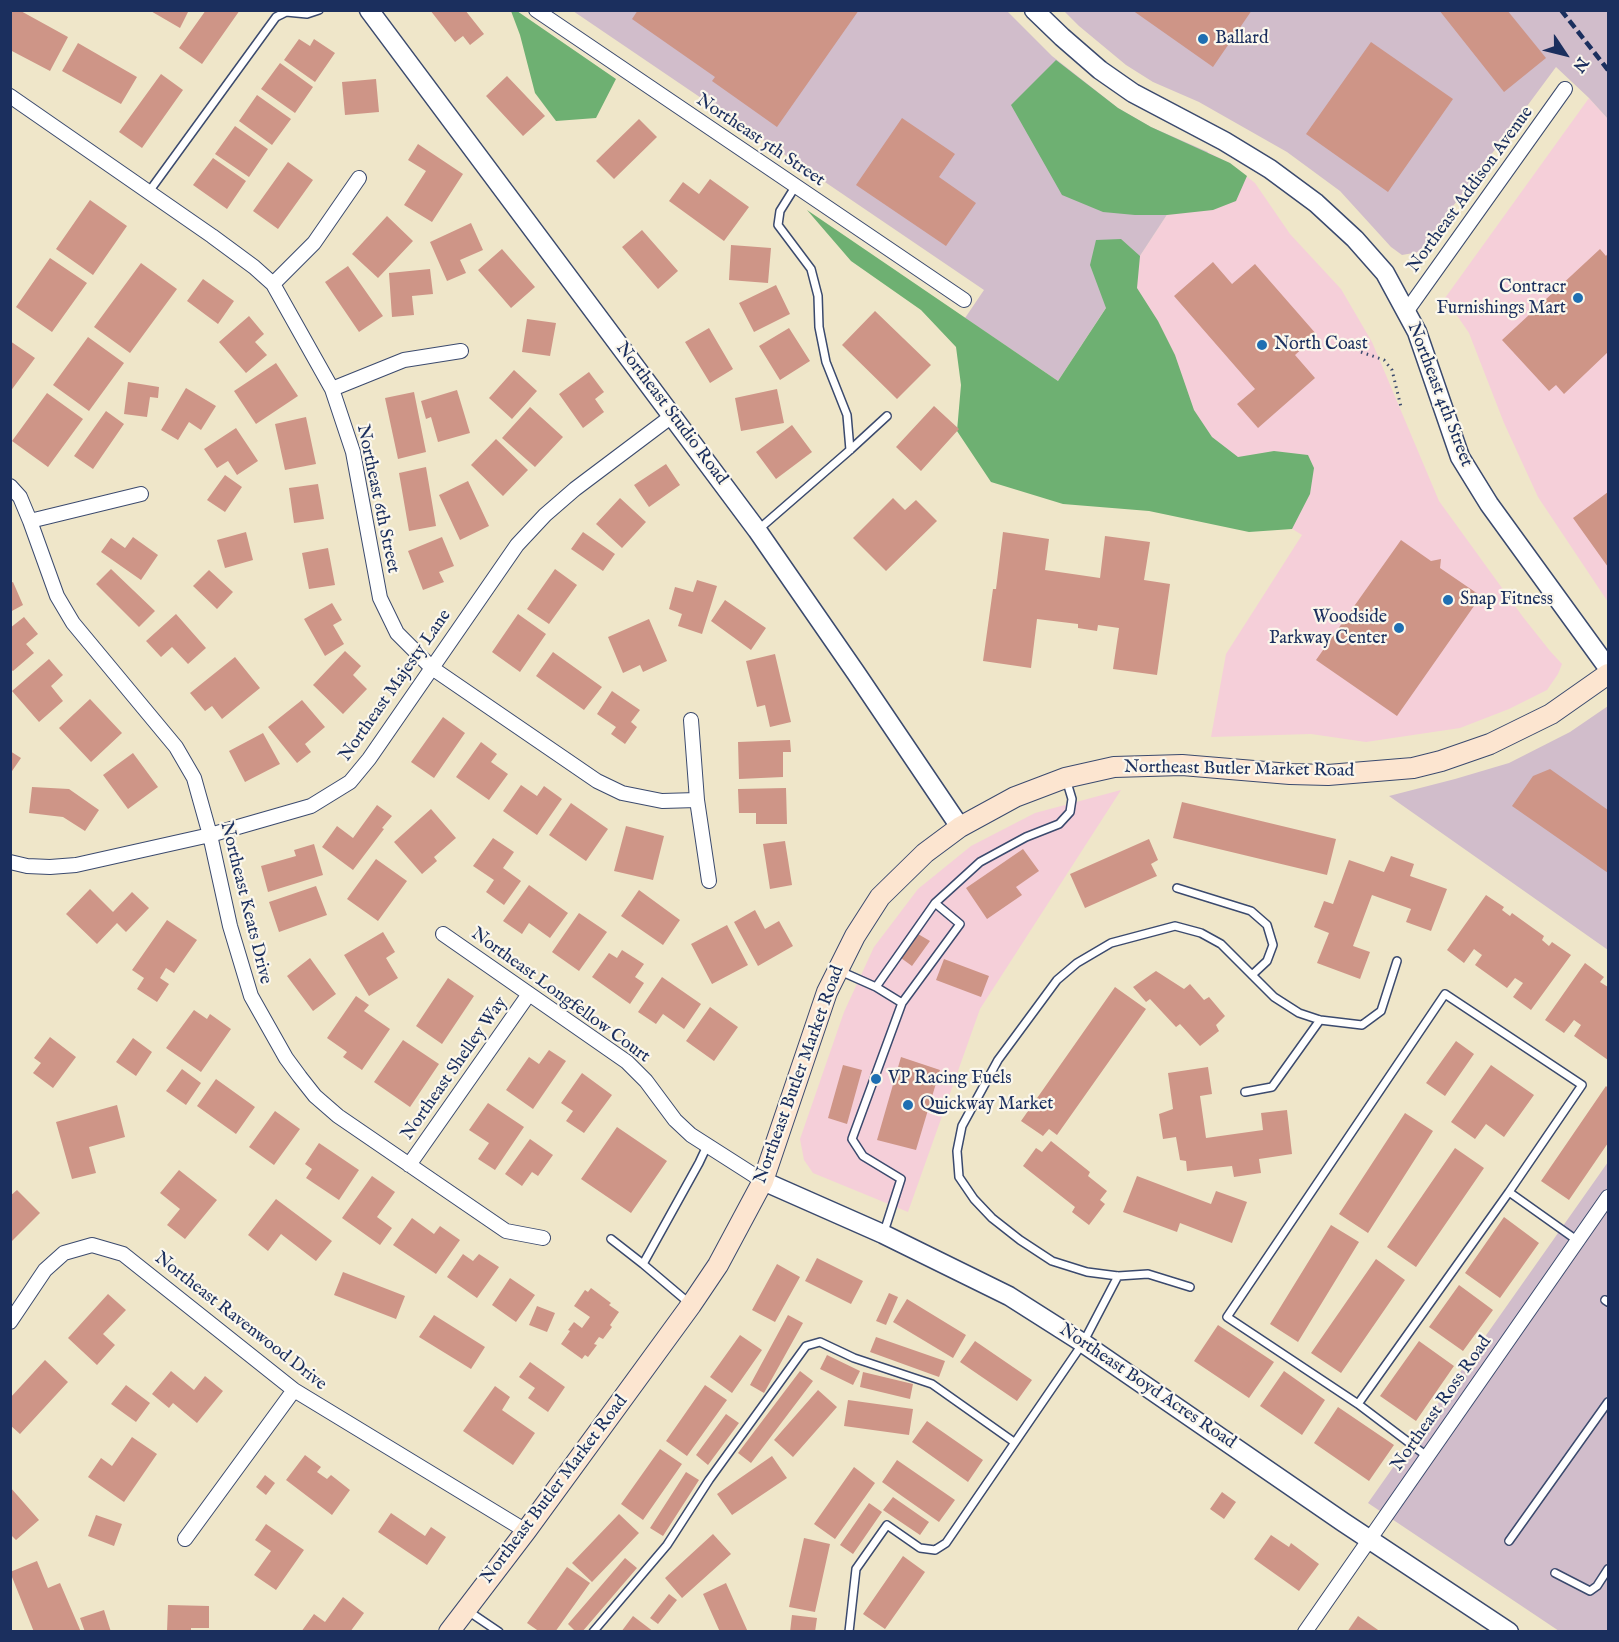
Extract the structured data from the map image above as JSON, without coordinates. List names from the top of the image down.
{
  "streets": {
    "main road": ["Northeast Butler Market Road"],
    "street": [
      "Northeast 5th Street",
      "Northeast Addison Avenue",
      "Northeast 4th Street",
      "Northeast Studio Road",
      "Northeast 6th Street",
      "Northeast Majesty Lane",
      "Northeast Keats Drive",
      "Northeast Longfellow Court",
      "Northeast Shelley Way",
      "Northeast Ravenwood Drive",
      "Northeast Boyd Acres Road",
      "Northeast Ross Road"
    ]
  },
  "crossings": [
    ["Northeast Addison Avenue", "Northeast 4th Street"],
    ["Northeast Studio Road", "Northeast Majesty Lane"],
    ["Northeast Studio Road", "Northeast Butler Market Road"],
    ["Northeast 6th Street", "Northeast Majesty Lane"],
    ["Northeast Majesty Lane", "Northeast Keats Drive"],
    ["Northeast Butler Market Road", "Northeast Longfellow Court"],
    ["Northeast Butler Market Road", "Northeast Ravenwood Drive"],
    ["Northeast Butler Market Road", "Northeast Boyd Acres Road"],
    ["Northeast Keats Drive", "Northeast Shelley Way"],
    ["Northeast Longfellow Court", "Northeast Shelley Way"],
    ["Northeast Longfellow Court", "Northeast Boyd Acres Road"],
    ["Northeast Boyd Acres Road", "Northeast Ross Road"]
  ],
  "places": [
    "Ballard",
    "Contracr Furnishings Mart",
    "North Coast",
    "Snap Fitness",
    "Woodside Parkway Center",
    "VP Racing Fuels",
    "Quickway Market"
  ],
  "north": "bottom right"
}
